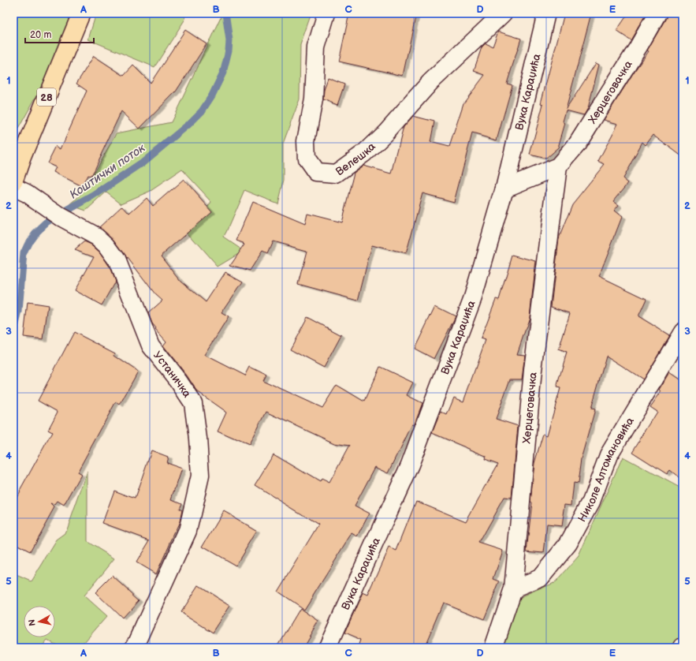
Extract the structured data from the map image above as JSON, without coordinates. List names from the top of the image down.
{
  "streets": {
    "main road": ["28"],
    "street": [
      "Херцеговачка",
      "Вука Караџића",
      "Велешка",
      "Устаничка",
      "Николе Алтомановића"
    ]
  },
  "crossings": [
    ["Херцеговачка", "Вука Караџића"],
    ["Херцеговачка", "Николе Алтомановића"]
  ],
  "water": ["Коштички поток"],
  "scale_bar": "20 m",
  "north": "left",
  "grid": {
    "columns": [
      "A",
      "B",
      "C",
      "D",
      "E"
    ],
    "rows": [
      "1",
      "2",
      "3",
      "4",
      "5"
    ]
  }
}
